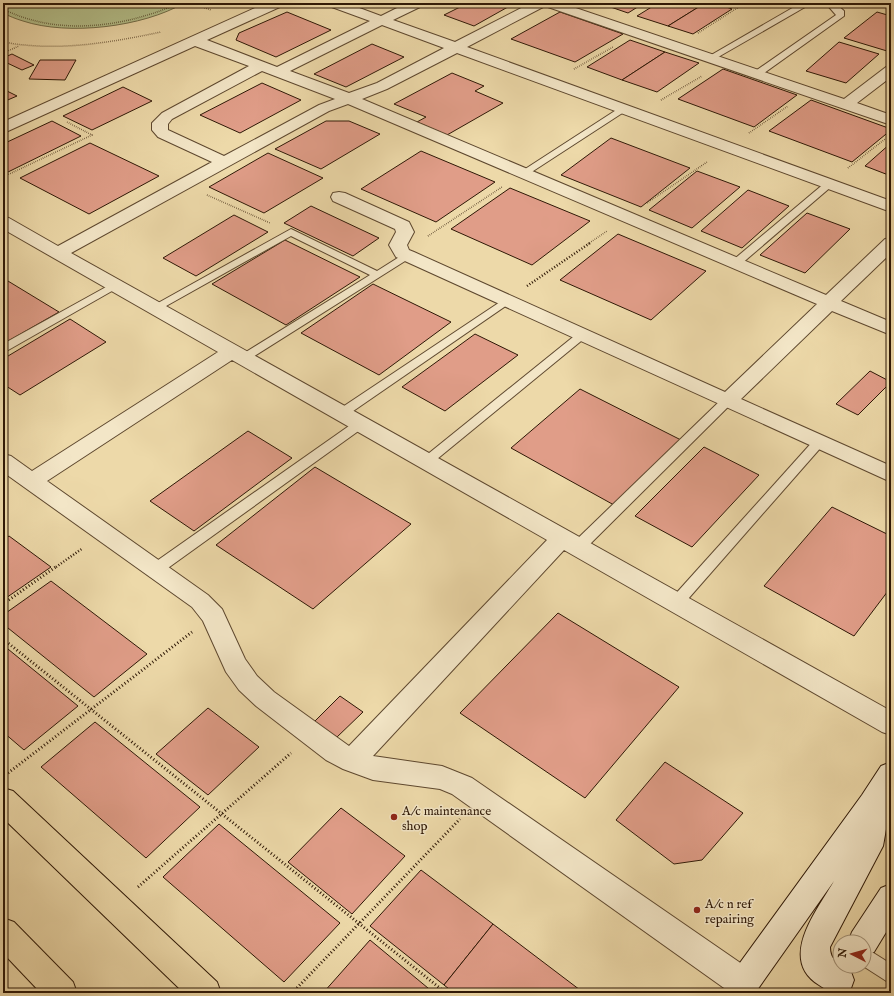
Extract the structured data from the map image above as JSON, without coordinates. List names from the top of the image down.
{
  "places": ["A/c maintenance shop", "A/c n ref repairing"],
  "north": "left"
}
